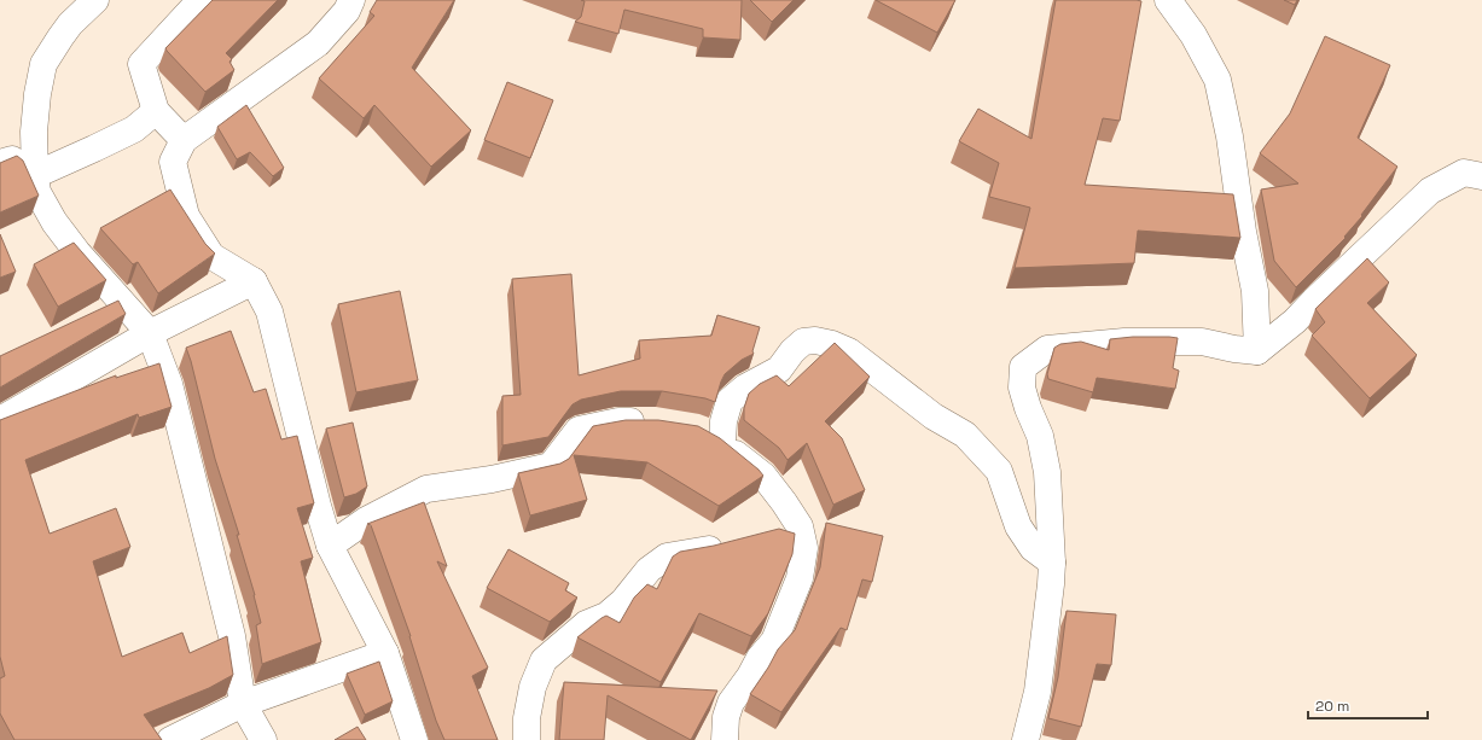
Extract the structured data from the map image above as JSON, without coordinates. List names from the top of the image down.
{
  "scale_bar": "20 m"
}
